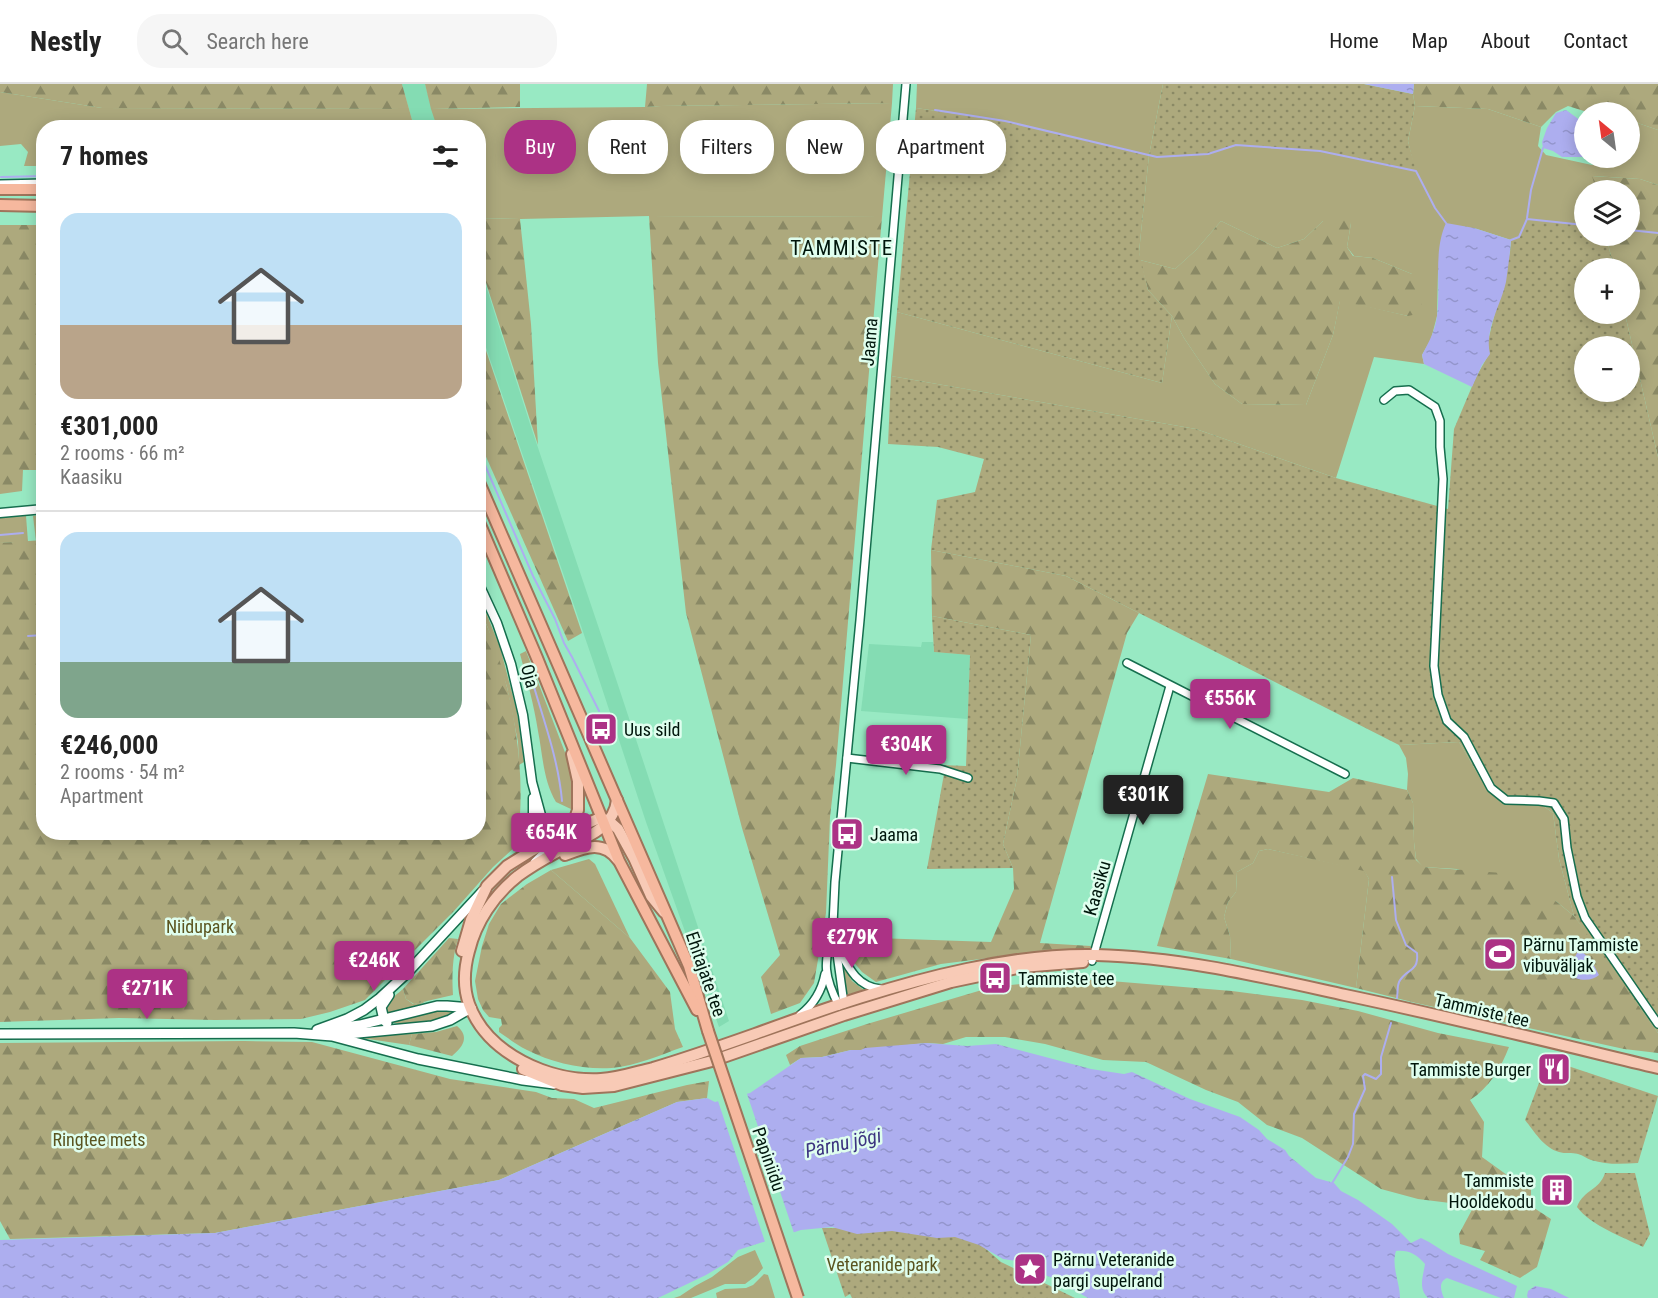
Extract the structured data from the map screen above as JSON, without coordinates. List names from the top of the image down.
{
  "streets": {
    "highway": ["Ehitajate tee", "Papiniidu"],
    "main road": ["Tammiste tee"],
    "street": ["Jaama", "Oja", "Kaasiku"]
  },
  "crossings": [
    ["Jaama", "Tammiste tee"],
    ["Kaasiku", "Tammiste tee"],
    ["Ehitajate tee", "Papiniidu"]
  ],
  "districts": ["TAMMISTE"],
  "water": ["Pärnu jõgi"],
  "parks": ["Niidupark", "Ringtee mets", "Veteranide park"],
  "places": {
    "bus stop": ["Uus sild", "Jaama", "Tammiste tee"],
    "sports": ["Pärnu Tammiste vibuväljak"],
    "restaurant": ["Tammiste Burger"],
    "building": ["Tammiste Hooldekodu"],
    "place": ["Pärnu Veteranide pargi supelrand"]
  },
  "north": "top left",
  "page": {
    "header": "Nestly",
    "search": "Search here",
    "nav": [
      "Home",
      "Map",
      "About",
      "Contact"
    ],
    "map_buttons": ["+", "−"],
    "chip": [
      "Buy",
      "Rent",
      "Filters",
      "New",
      "Apartment"
    ],
    "heading": "7 homes",
    "list": [
      {
        "name": "€301,000",
        "note": "2 rooms · 66 m² · Kaasiku"
      },
      {
        "name": "€246,000",
        "note": "2 rooms · 54 m² · Apartment"
      }
    ],
    "price": [
      "€556K",
      "€304K",
      "€301K",
      "€654K",
      "€279K",
      "€246K",
      "€271K"
    ]
  }
}
